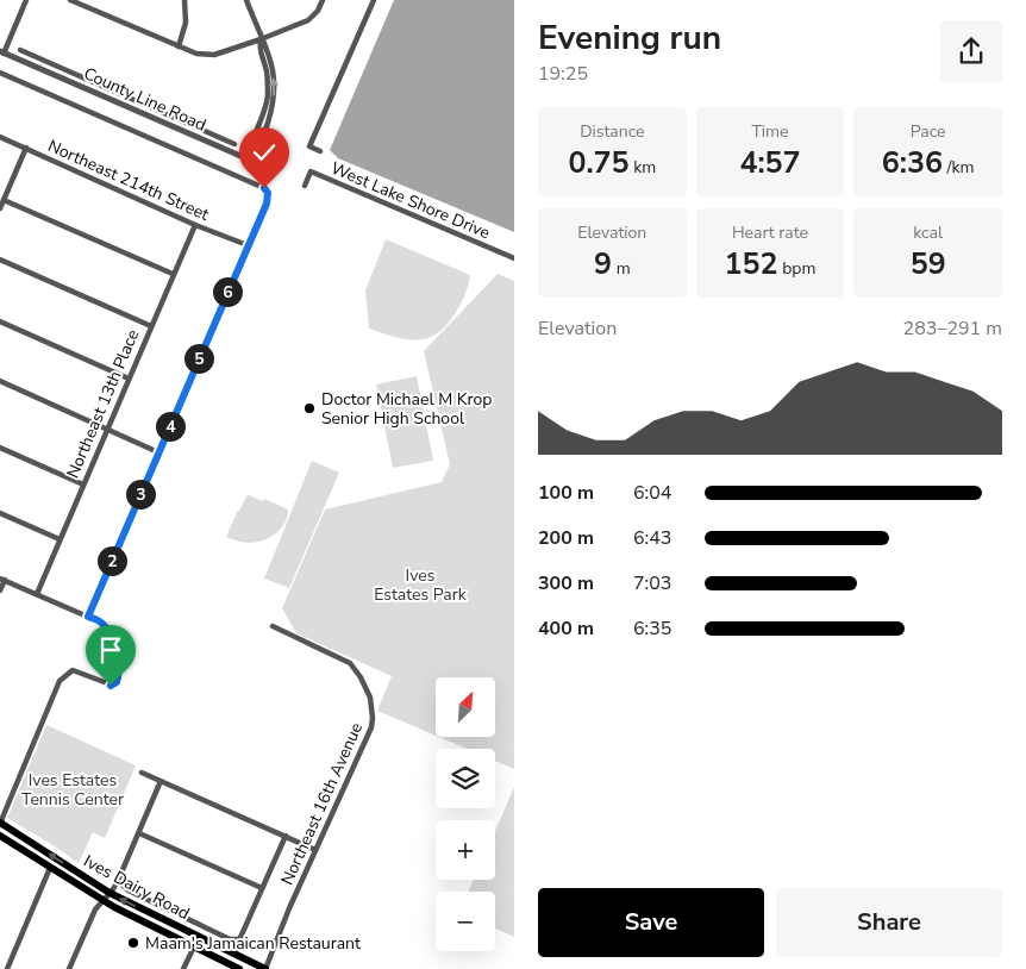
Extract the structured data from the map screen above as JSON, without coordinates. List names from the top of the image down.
{
  "streets": {
    "main road": ["Ives Dairy Road"],
    "street": [
      "County Line Road",
      "Northeast 214th Street",
      "West Lake Shore Drive",
      "Northeast 13th Place",
      "Northeast 16th Avenue"
    ]
  },
  "crossings": [
    ["Northeast 214th Street", "Northeast 13th Place"],
    ["Northeast 16th Avenue", "Ives Dairy Road"]
  ],
  "parks": ["Ives Estates Park", "Ives Estates Tennis Center"],
  "places": ["Doctor Michael M Krop Senior High School", "Maam's Jamaican Restaurant"],
  "north": "top right",
  "page": {
    "heading": ["Evening run", "19:25"],
    "stats": [
      ["Distance", "0.75 km"],
      ["Time", "4:57"],
      ["Pace", "6:36 /km"],
      ["Elevation", "9 m"],
      ["Heart rate", "152 bpm"],
      ["kcal", "59"]
    ],
    "pins": [
      "6",
      "5",
      "4",
      "3",
      "2"
    ],
    "chart": ["Elevation", "283–291 m"],
    "list": [
      {
        "name": "100 m",
        "note": "6:04"
      },
      {
        "name": "200 m",
        "note": "6:43"
      },
      {
        "name": "300 m",
        "note": "7:03"
      },
      {
        "name": "400 m",
        "note": "6:35"
      }
    ],
    "map_buttons": ["+", "−"],
    "buttons": ["Save", "Share"]
  }
}
